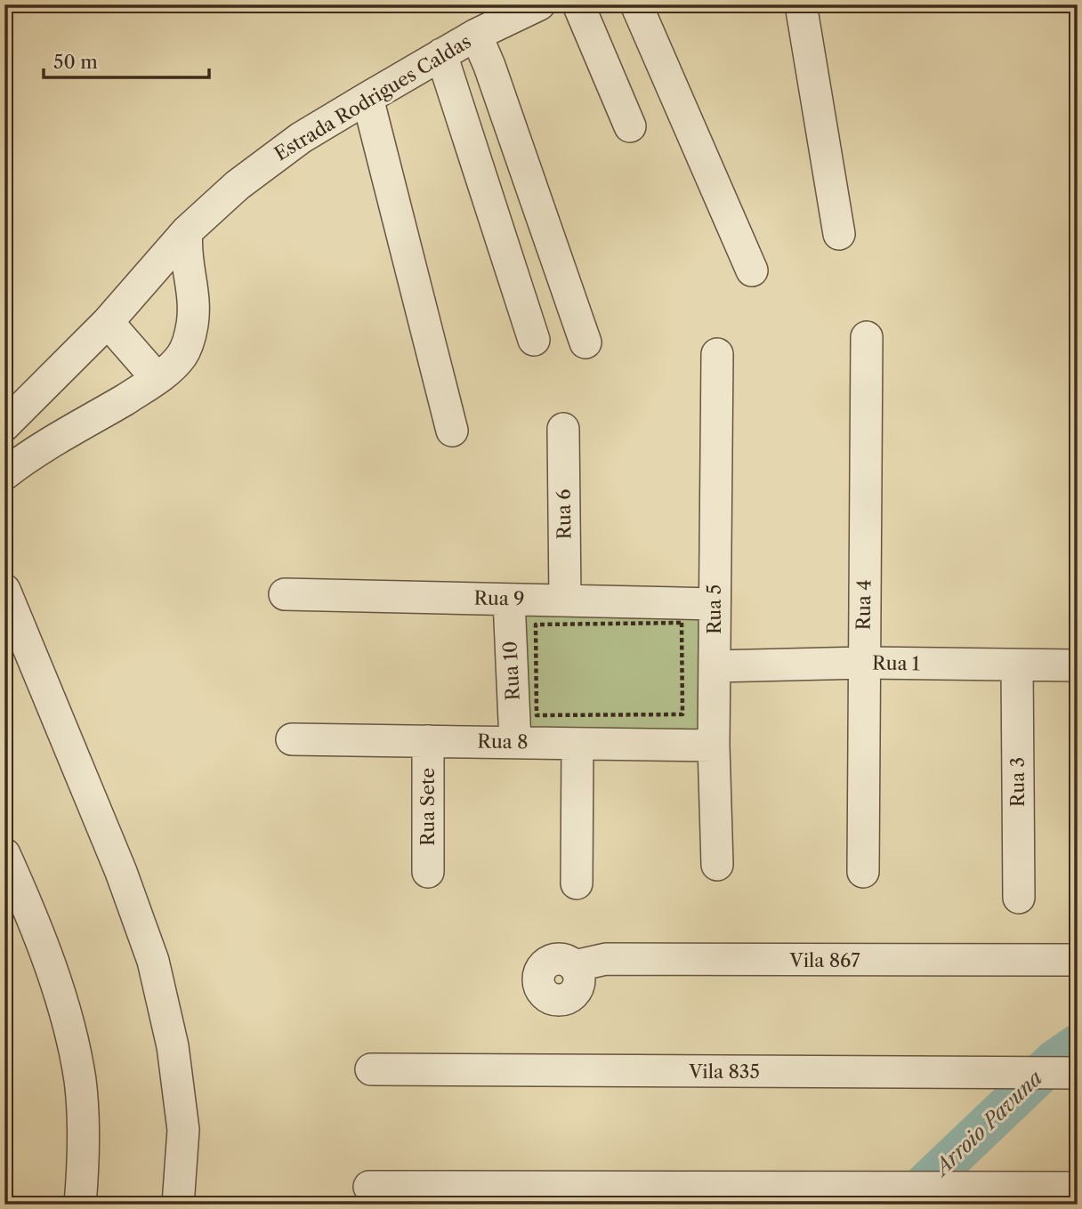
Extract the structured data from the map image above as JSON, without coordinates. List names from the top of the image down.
{
  "streets": {
    "street": [
      "Estrada Rodrigues Caldas",
      "Rua 6",
      "Rua 9",
      "Rua 4",
      "Rua 5",
      "Rua 1",
      "Rua 10",
      "Rua 8",
      "Rua 3",
      "Rua Sete",
      "Vila 867",
      "Vila 835"
    ]
  },
  "crossings": [
    ["Rua 6", "Rua 9"],
    ["Rua 9", "Rua 5"],
    ["Rua 9", "Rua 10"],
    ["Rua 4", "Rua 1"],
    ["Rua 5", "Rua 1"],
    ["Rua 5", "Rua 8"],
    ["Rua 1", "Rua 3"],
    ["Rua 10", "Rua 8"],
    ["Rua 8", "Rua Sete"]
  ],
  "water": ["Arroio Pavuna"],
  "scale_bar": "50 m"
}
